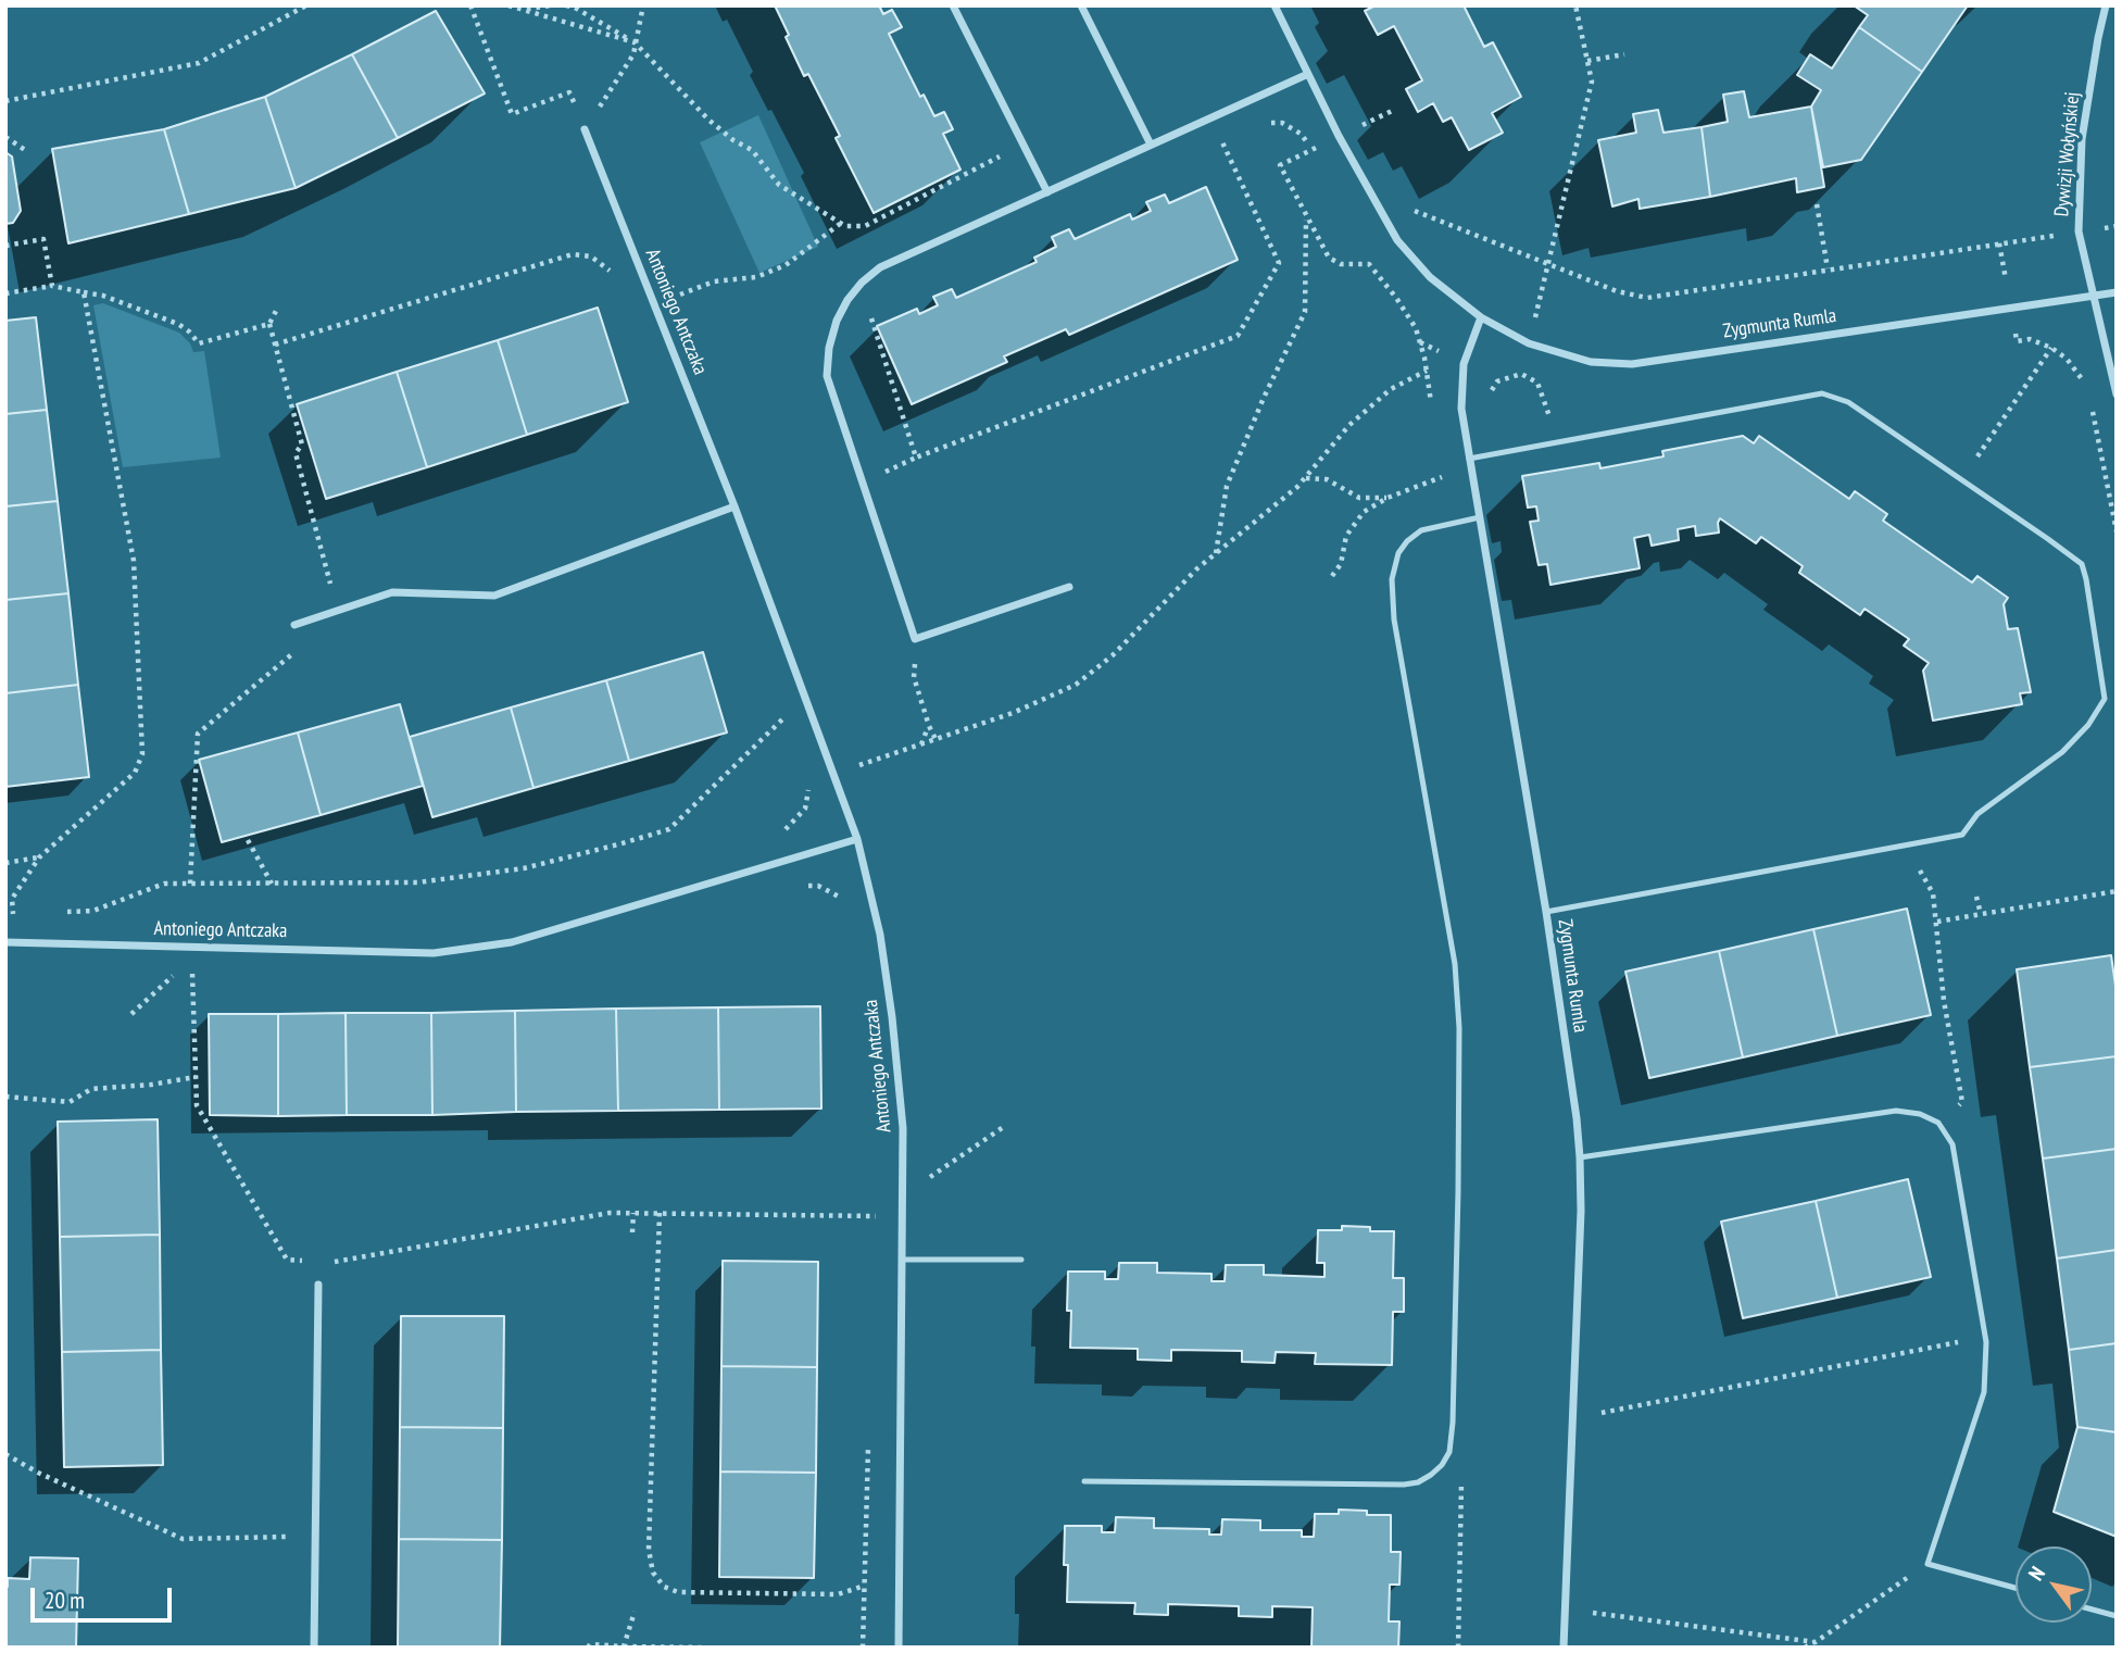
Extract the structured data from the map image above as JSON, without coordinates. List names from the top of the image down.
{
  "streets": {
    "street": ["Dywizji Wołyńskiej", "Antoniego Antczaka", "Zygmunta Rumla"]
  },
  "crossings": [
    ["Dywizji Wołyńskiej", "Zygmunta Rumla"]
  ],
  "scale_bar": "20 m",
  "north": "top left"
}
